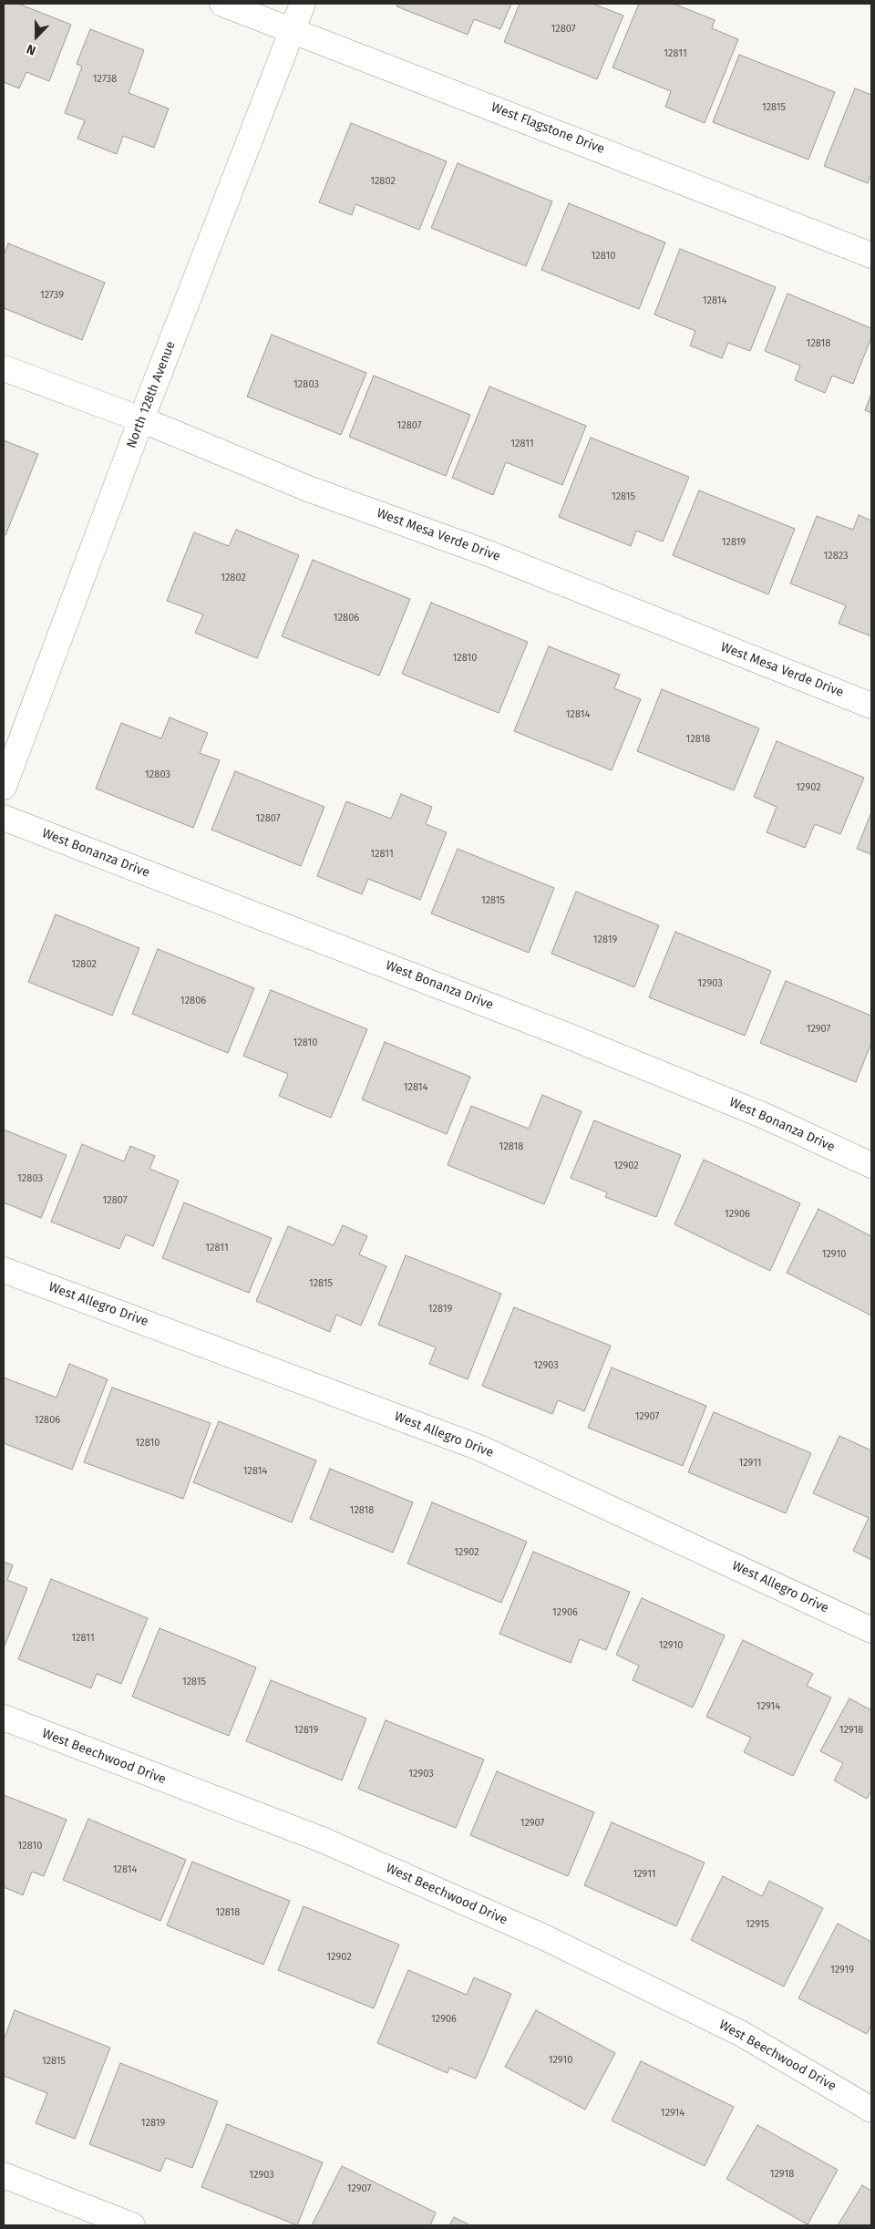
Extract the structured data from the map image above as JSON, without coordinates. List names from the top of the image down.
{
  "streets": {
    "street": [
      "West Flagstone Drive",
      "North 128th Avenue",
      "West Mesa Verde Drive",
      "West Bonanza Drive",
      "West Allegro Drive",
      "West Beechwood Drive"
    ]
  },
  "crossings": [
    ["West Flagstone Drive", "North 128th Avenue"],
    ["North 128th Avenue", "West Mesa Verde Drive"]
  ],
  "house_numbers": [
    "12807",
    "12811",
    "12738",
    "12815",
    "12802",
    "12810",
    "12739",
    "12814",
    "12818",
    "12803",
    "12807",
    "12811",
    "12815",
    "12819",
    "12823",
    "12802",
    "12806",
    "12810",
    "12814",
    "12818",
    "12803",
    "12902",
    "12807",
    "12811",
    "12815",
    "12819",
    "12802",
    "12903",
    "12806",
    "12907",
    "12810",
    "12814",
    "12818",
    "12902",
    "12803",
    "12807",
    "12906",
    "12811",
    "12910",
    "12815",
    "12819",
    "12903",
    "12907",
    "12806",
    "12810",
    "12911",
    "12814",
    "12818",
    "12902",
    "12906",
    "12811",
    "12910",
    "12815",
    "12914",
    "12819",
    "12918",
    "12903",
    "12907",
    "12810",
    "12814",
    "12911",
    "12818",
    "12915",
    "12902",
    "12919",
    "12906",
    "12910",
    "12815",
    "12914",
    "12819",
    "12918",
    "12903",
    "12907"
  ],
  "north": "bottom"
}
